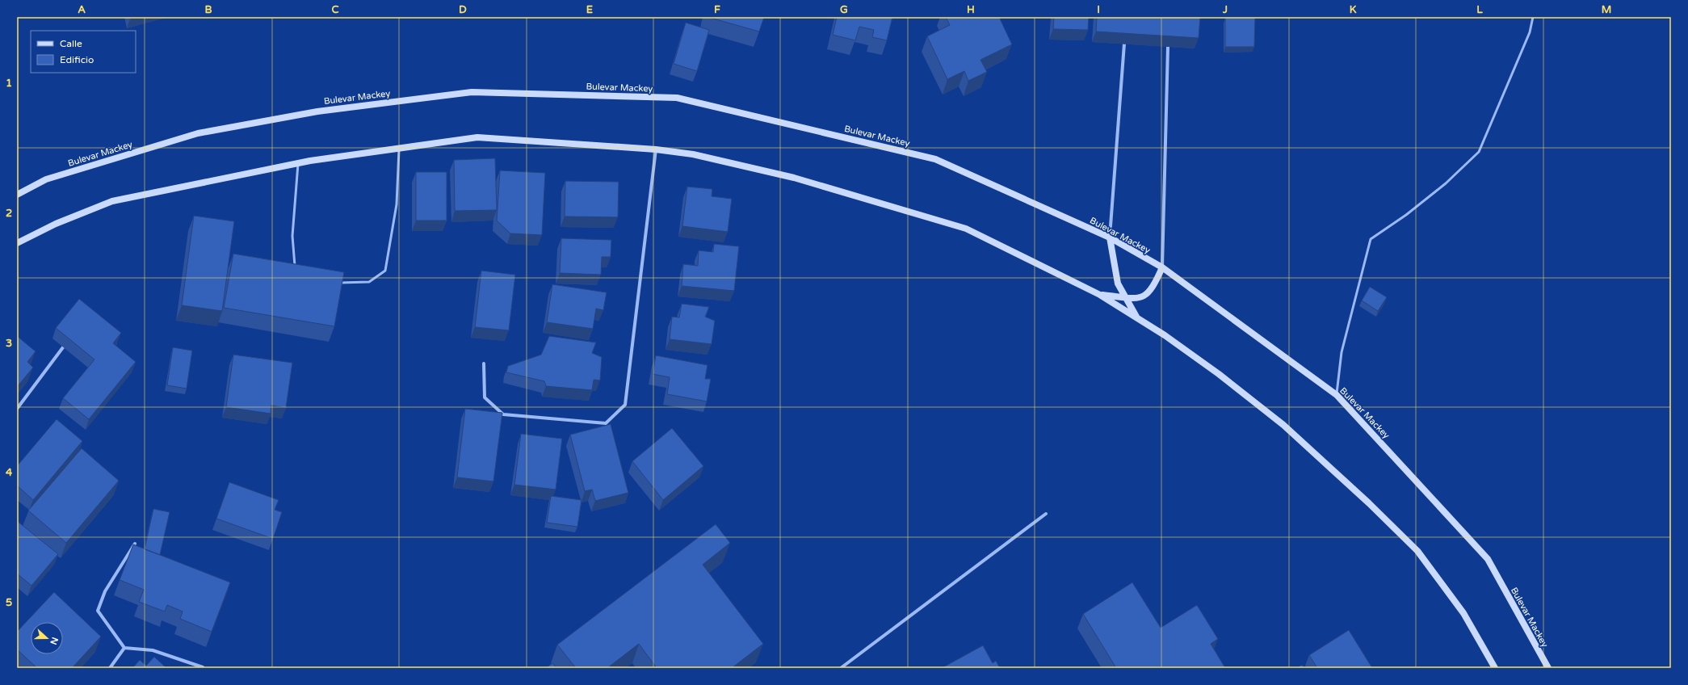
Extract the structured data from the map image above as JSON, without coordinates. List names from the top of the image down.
{
  "streets": {
    "main road": ["Bulevar Mackey"]
  },
  "legend": ["Calle", "Edificio"],
  "north": "right",
  "grid": {
    "columns": [
      "A",
      "B",
      "C",
      "D",
      "E",
      "F",
      "G",
      "H",
      "I",
      "J",
      "K",
      "L",
      "M"
    ],
    "rows": [
      "1",
      "2",
      "3",
      "4",
      "5"
    ]
  }
}
